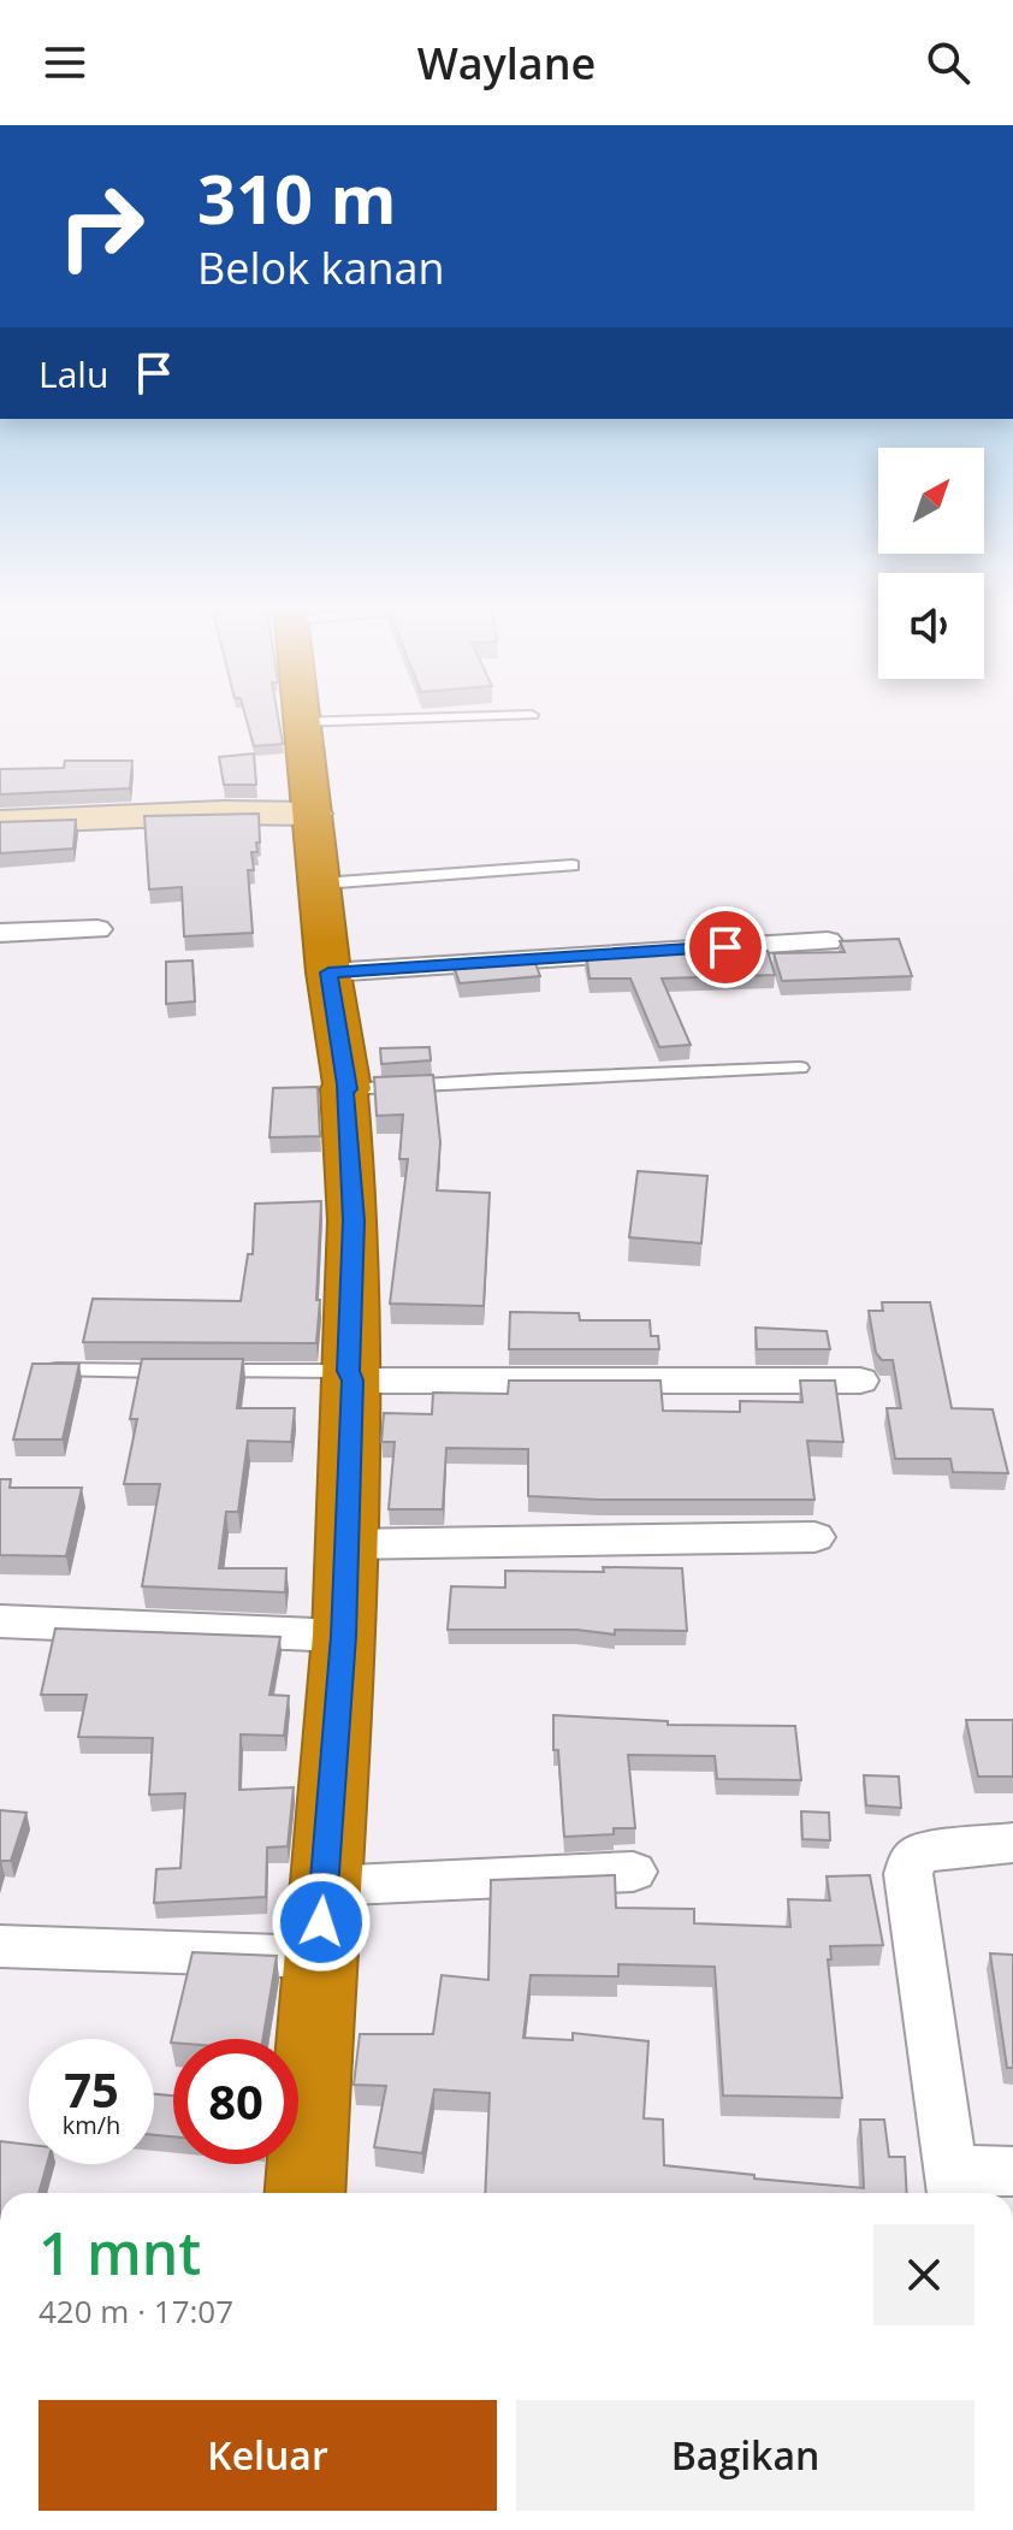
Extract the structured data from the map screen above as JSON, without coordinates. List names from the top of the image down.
{
  "north": "top right",
  "page": {
    "header": "Waylane",
    "turn": ["310 m", "Belok kanan"],
    "then": "Lalu",
    "speed": "75 km/h",
    "limit": "80",
    "heading": ["1 mnt", "420 m · 17:07"],
    "buttons": ["Keluar", "Bagikan"]
  }
}
